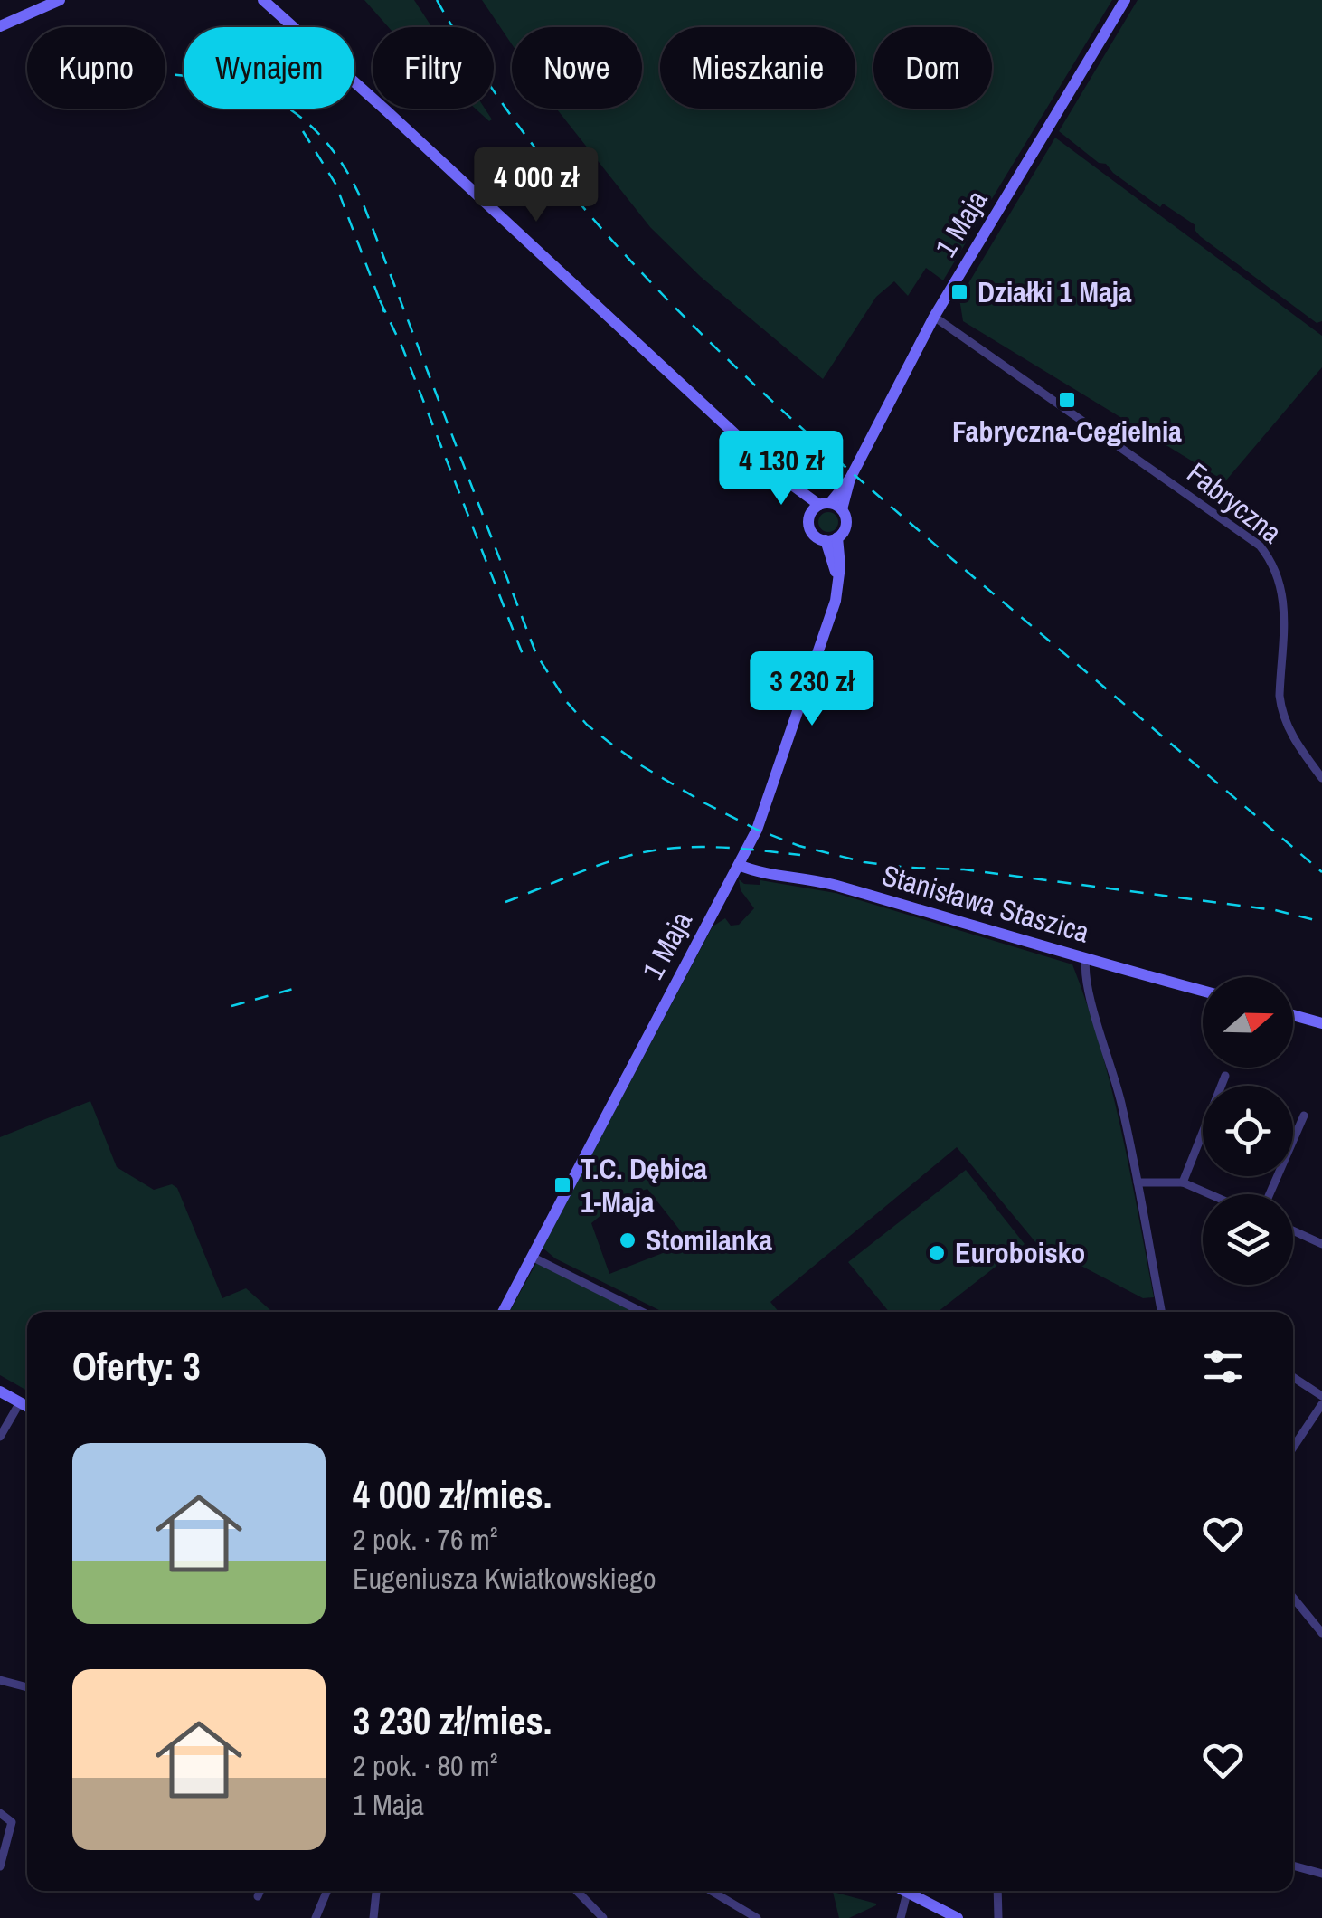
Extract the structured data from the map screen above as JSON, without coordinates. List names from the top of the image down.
{
  "streets": {
    "street": ["1 Maja", "Fabryczna", "Stanisława Staszica"]
  },
  "crossings": [
    ["1 Maja", "Fabryczna"],
    ["1 Maja", "Stanisława Staszica"]
  ],
  "places": {
    "transit": ["Działki 1 Maja", "Fabryczna-Cegielnia", "T.C. Dębica 1-Maja"],
    "other": ["Stomilanka", "Euroboisko"]
  },
  "north": "right",
  "page": {
    "chip": [
      "Kupno",
      "Wynajem",
      "Filtry",
      "Nowe",
      "Mieszkanie",
      "Dom"
    ],
    "price": ["4 000 zł", "4 130 zł", "3 230 zł"],
    "heading": "Oferty: 3",
    "list": [
      {
        "name": "4 000 zł/mies.",
        "note": "2 pok. · 76 m² · Eugeniusza Kwiatkowskiego"
      },
      {
        "name": "3 230 zł/mies.",
        "note": "2 pok. · 80 m² · 1 Maja"
      }
    ]
  }
}
